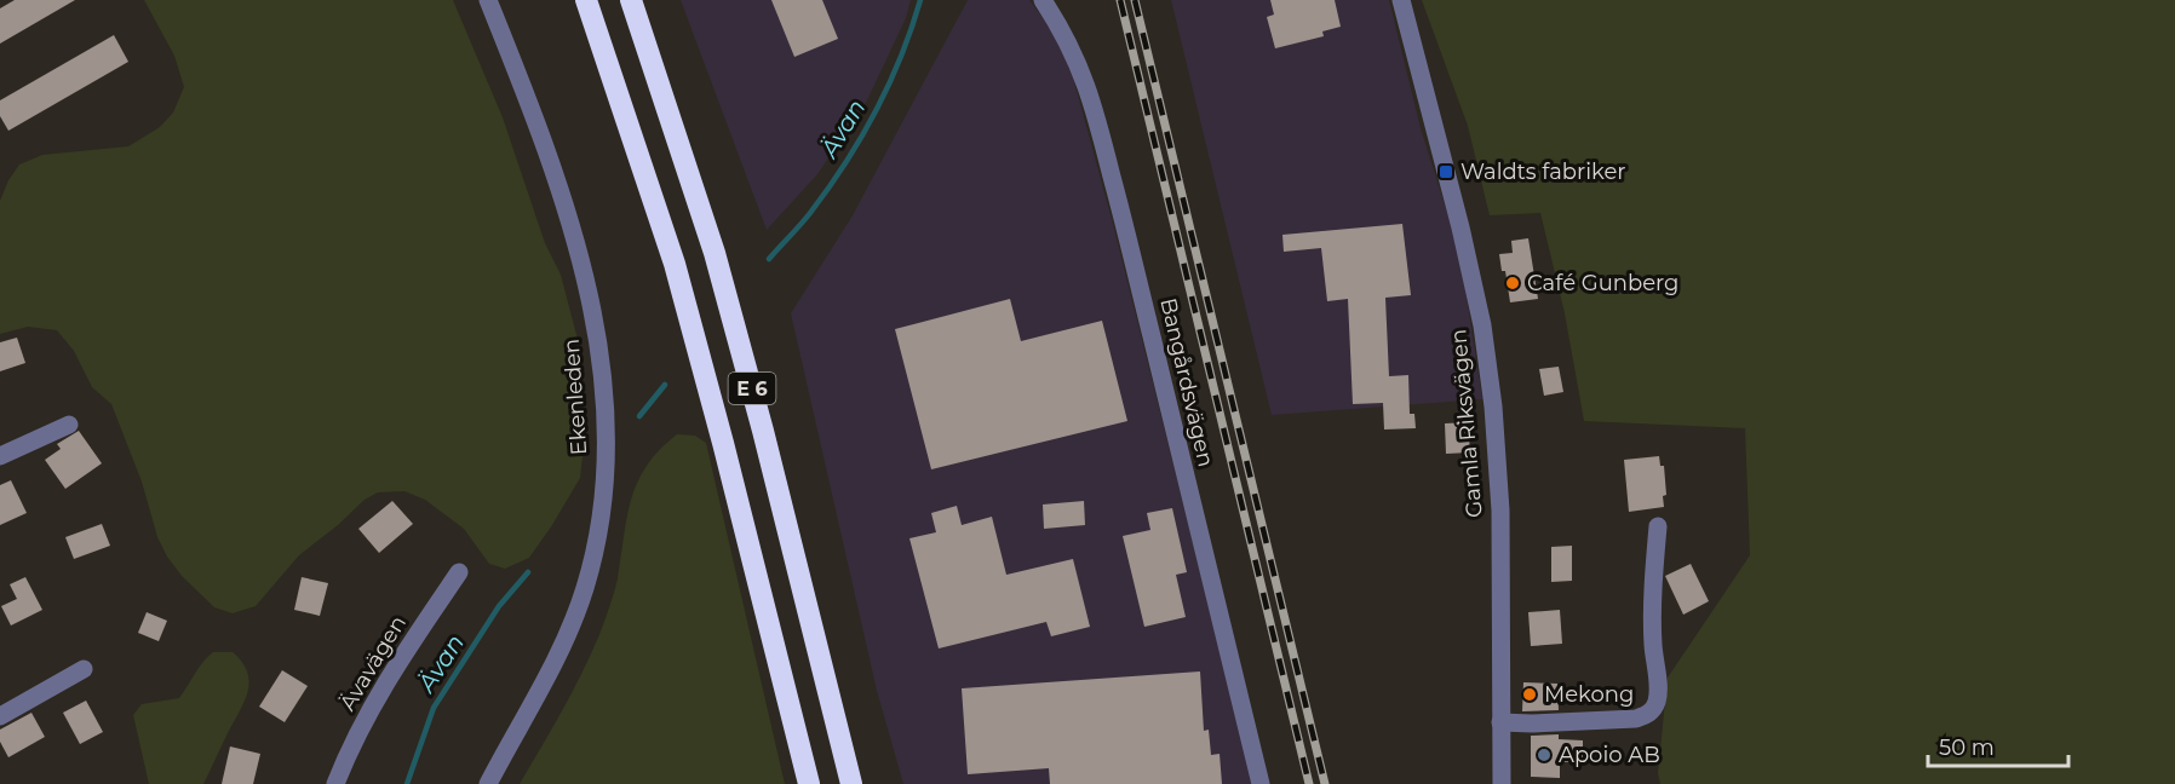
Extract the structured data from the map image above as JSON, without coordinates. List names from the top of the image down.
{
  "streets": {
    "highway": ["E 6"],
    "street": [
      "Bangårdsvägen",
      "Ekenleden",
      "Gamla Riksvägen",
      "Ävavägen"
    ]
  },
  "water": ["Ävan"],
  "places": {
    "transit": ["Waldts fabriker"],
    "other": ["Café Gunberg", "Mekong", "Apoio AB"]
  },
  "scale_bar": "50 m"
}
